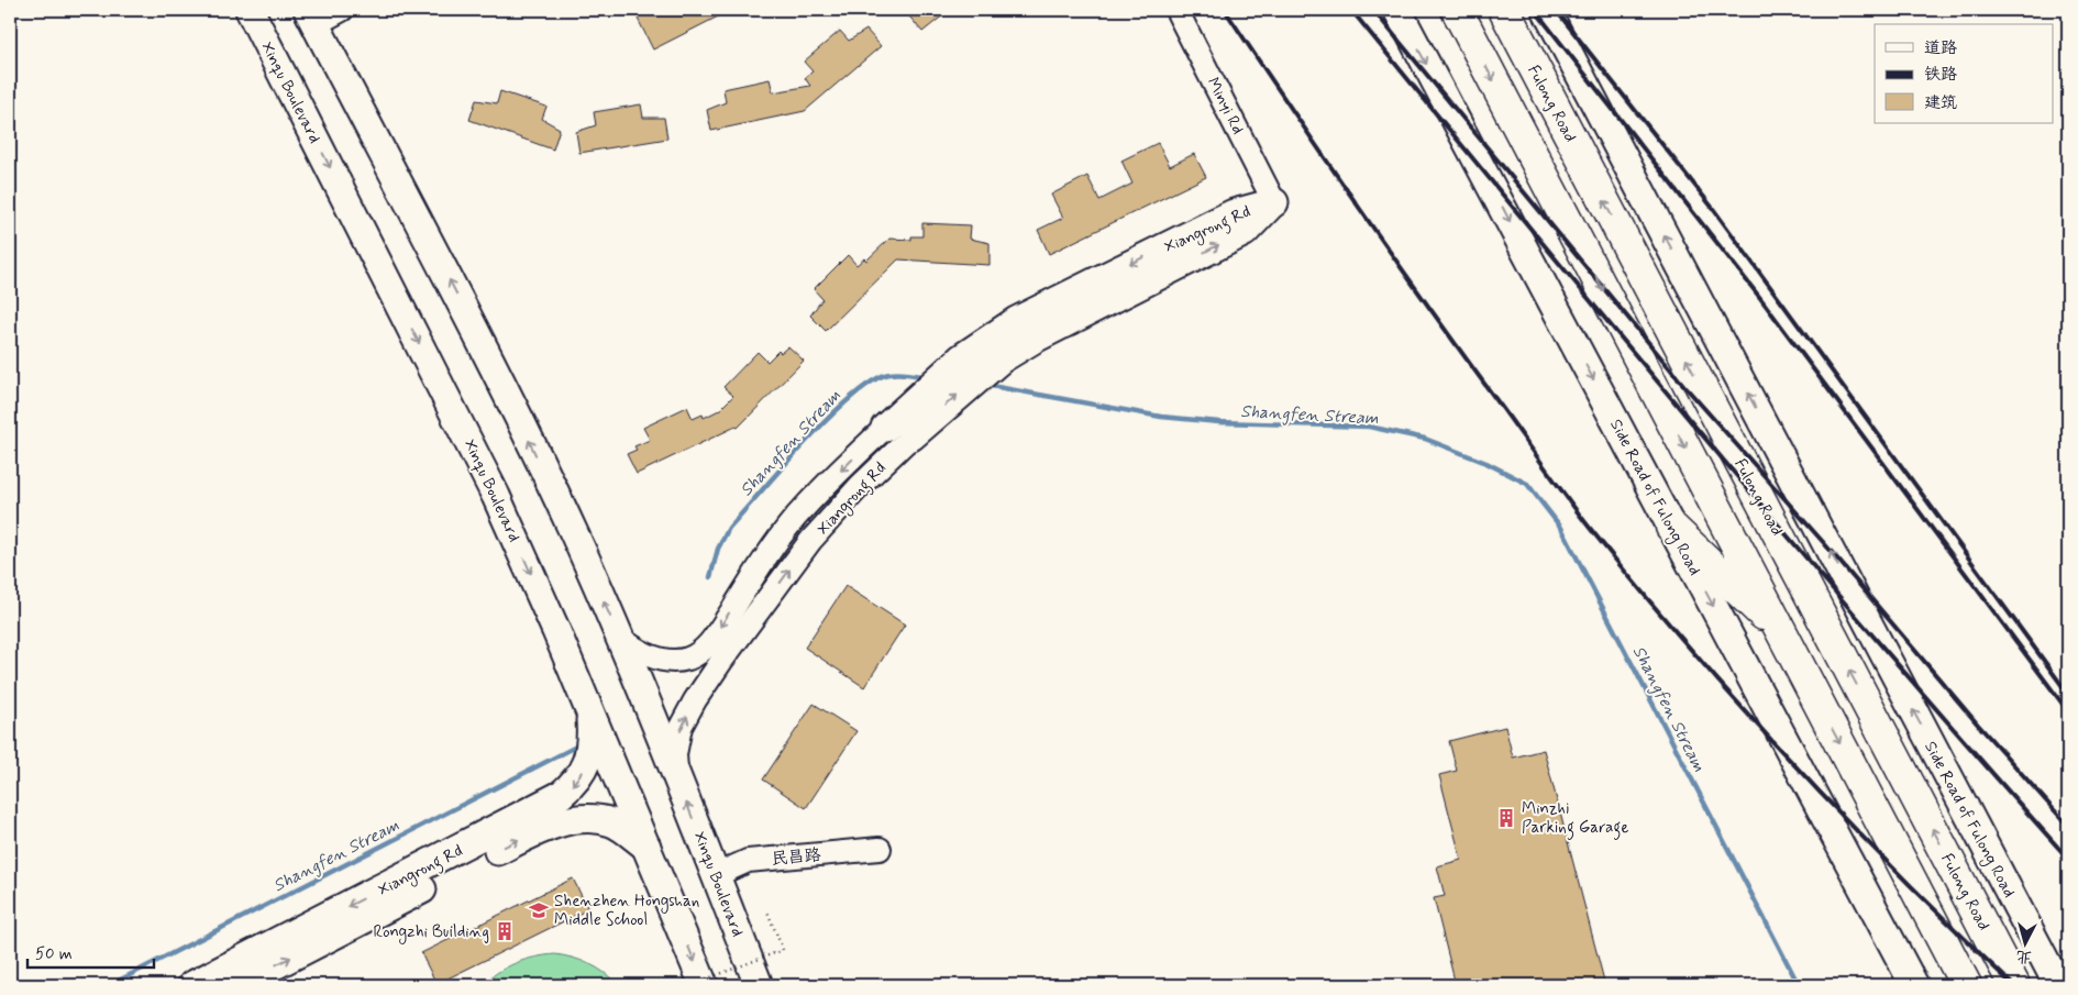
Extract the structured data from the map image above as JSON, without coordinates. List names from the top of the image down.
{
  "streets": {
    "highway": ["Fulong Road"],
    "main road": ["Xinqu Boulevard", "Xiangrong Rd", "Side Road of Fulong Road"],
    "street": ["Minyi Rd", "民昌路"]
  },
  "crossings": [
    ["Xinqu Boulevard", "Xiangrong Rd"],
    ["Xinqu Boulevard", "民昌路"],
    ["Minyi Rd", "Xiangrong Rd"]
  ],
  "water": ["Shangfen Stream"],
  "places": {
    "building": ["Minzhi Parking Garage", "Rongzhi Building"],
    "school or university": ["Shenzhen Hongshan Middle School"]
  },
  "legend": ["道路", "铁路", "建筑"],
  "scale_bar": "50 m",
  "north": "bottom"
}
